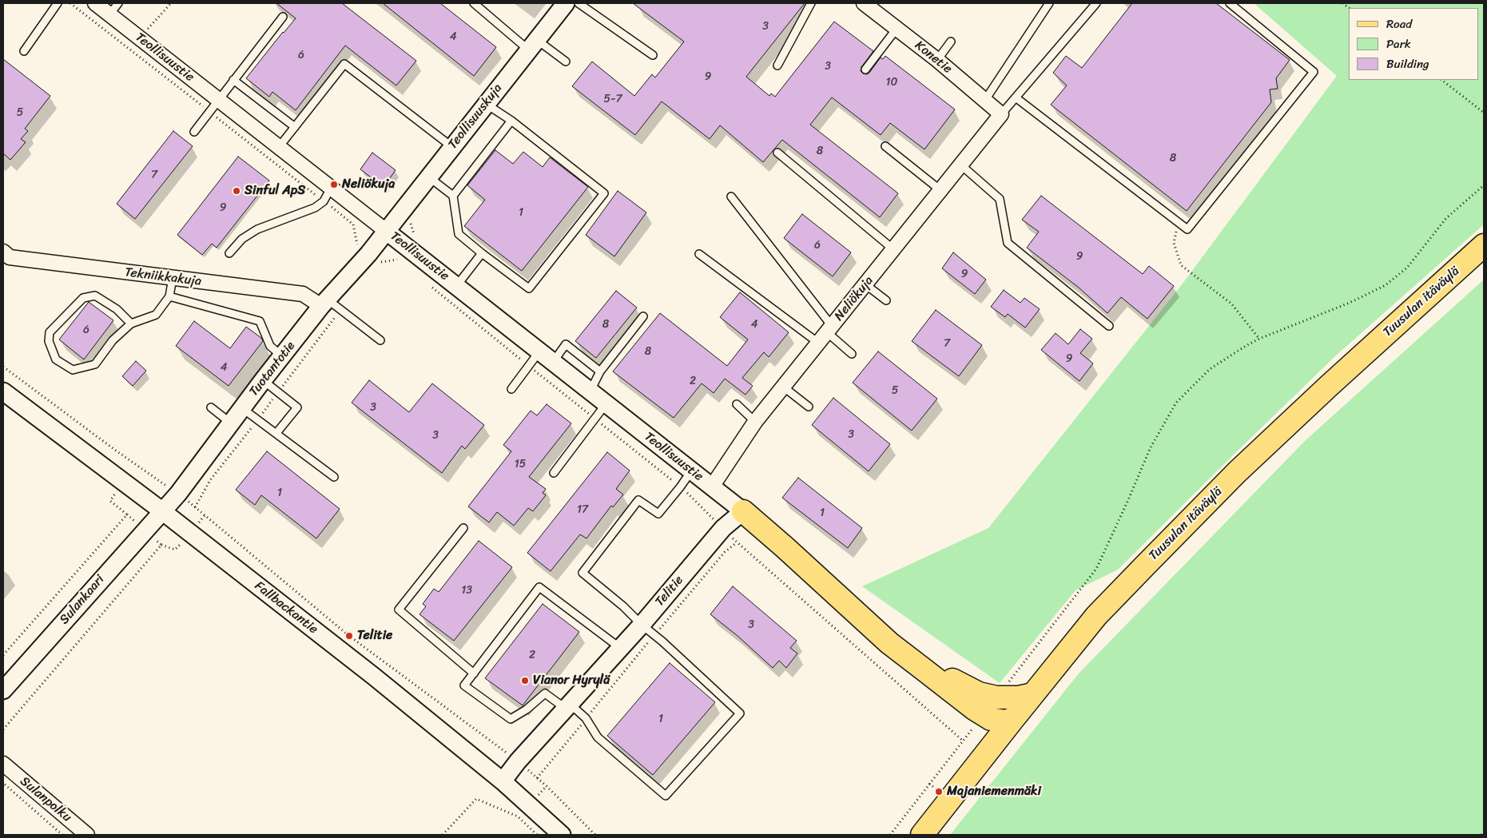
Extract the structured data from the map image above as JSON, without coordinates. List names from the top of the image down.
{
  "streets": {
    "main road": ["Tuusulan itäväylä"],
    "street": [
      "Teollisuustie",
      "Konetie",
      "Teollisuuskuja",
      "Tekniikkakuja",
      "Neliökuja",
      "Tuotantotie",
      "Telitie",
      "Sulankaari",
      "Fallbackantie",
      "Sulanpolku"
    ]
  },
  "crossings": [
    ["Teollisuustie", "Teollisuuskuja"],
    ["Teollisuustie", "Neliökuja"],
    ["Teollisuustie", "Tuotantotie"],
    ["Teollisuustie", "Telitie"],
    ["Konetie", "Neliökuja"],
    ["Teollisuuskuja", "Tuotantotie"],
    ["Tekniikkakuja", "Tuotantotie"],
    ["Tuotantotie", "Sulankaari"],
    ["Tuotantotie", "Fallbackantie"],
    ["Telitie", "Fallbackantie"],
    ["Sulankaari", "Fallbackantie"]
  ],
  "places": [
    "Neliökuja",
    "Sinful ApS",
    "Telitie",
    "Vianor Hyrylä",
    "Majaniemenmäki"
  ],
  "house_numbers": [
    "3",
    "4",
    "6",
    "3",
    "9",
    "10",
    "5-7",
    "5",
    "8",
    "8",
    "7",
    "9",
    "1",
    "6",
    "9",
    "9",
    "8",
    "4",
    "6",
    "7",
    "8",
    "9",
    "4",
    "2",
    "5",
    "3",
    "3",
    "3",
    "15",
    "1",
    "17",
    "1",
    "13",
    "3",
    "2",
    "1"
  ],
  "legend": ["Road", "Park", "Building"]
}
